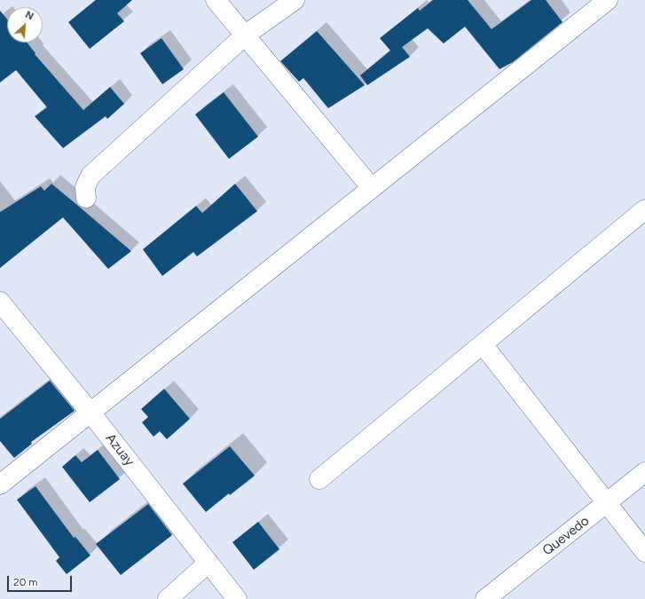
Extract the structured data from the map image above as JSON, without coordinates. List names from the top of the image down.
{
  "streets": {
    "street": ["Azuay", "Quevedo"]
  },
  "scale_bar": "20 m",
  "north": "top right"
}
